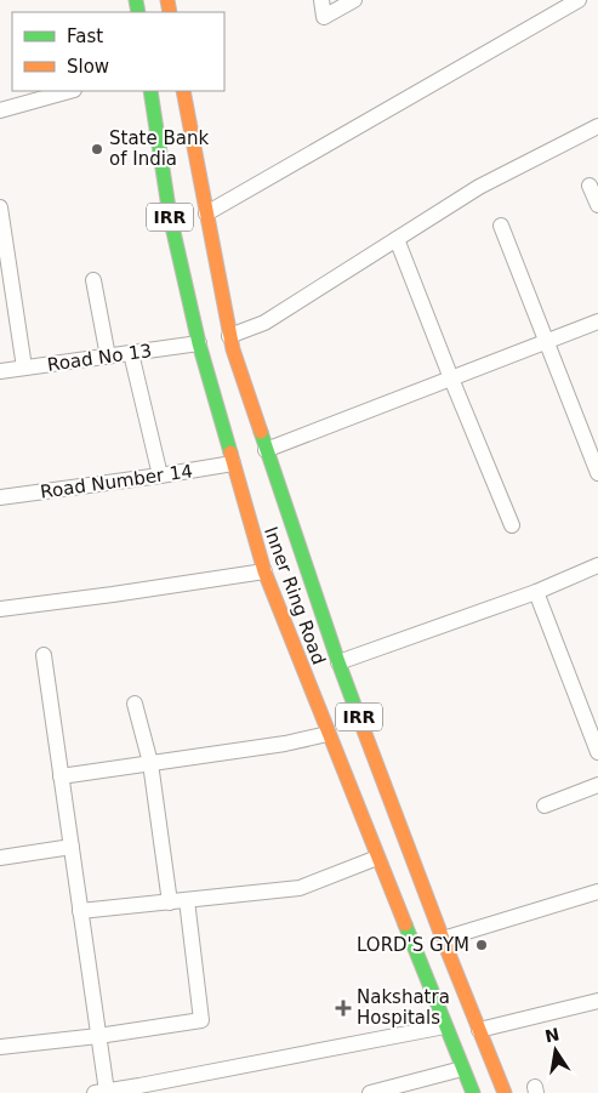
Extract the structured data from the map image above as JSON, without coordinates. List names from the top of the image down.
{
  "streets": {
    "highway": ["IRR", "Inner Ring Road"],
    "street": ["Road No 13", "Road Number 14"]
  },
  "crossings": [
    ["Road No 13", "Inner Ring Road"],
    ["Road Number 14", "Inner Ring Road"]
  ],
  "places": {
    "other": ["State Bank of India", "LORD'S GYM"],
    "health": ["Nakshatra Hospitals"]
  },
  "legend": ["Fast", "Slow"],
  "north": "top"
}
